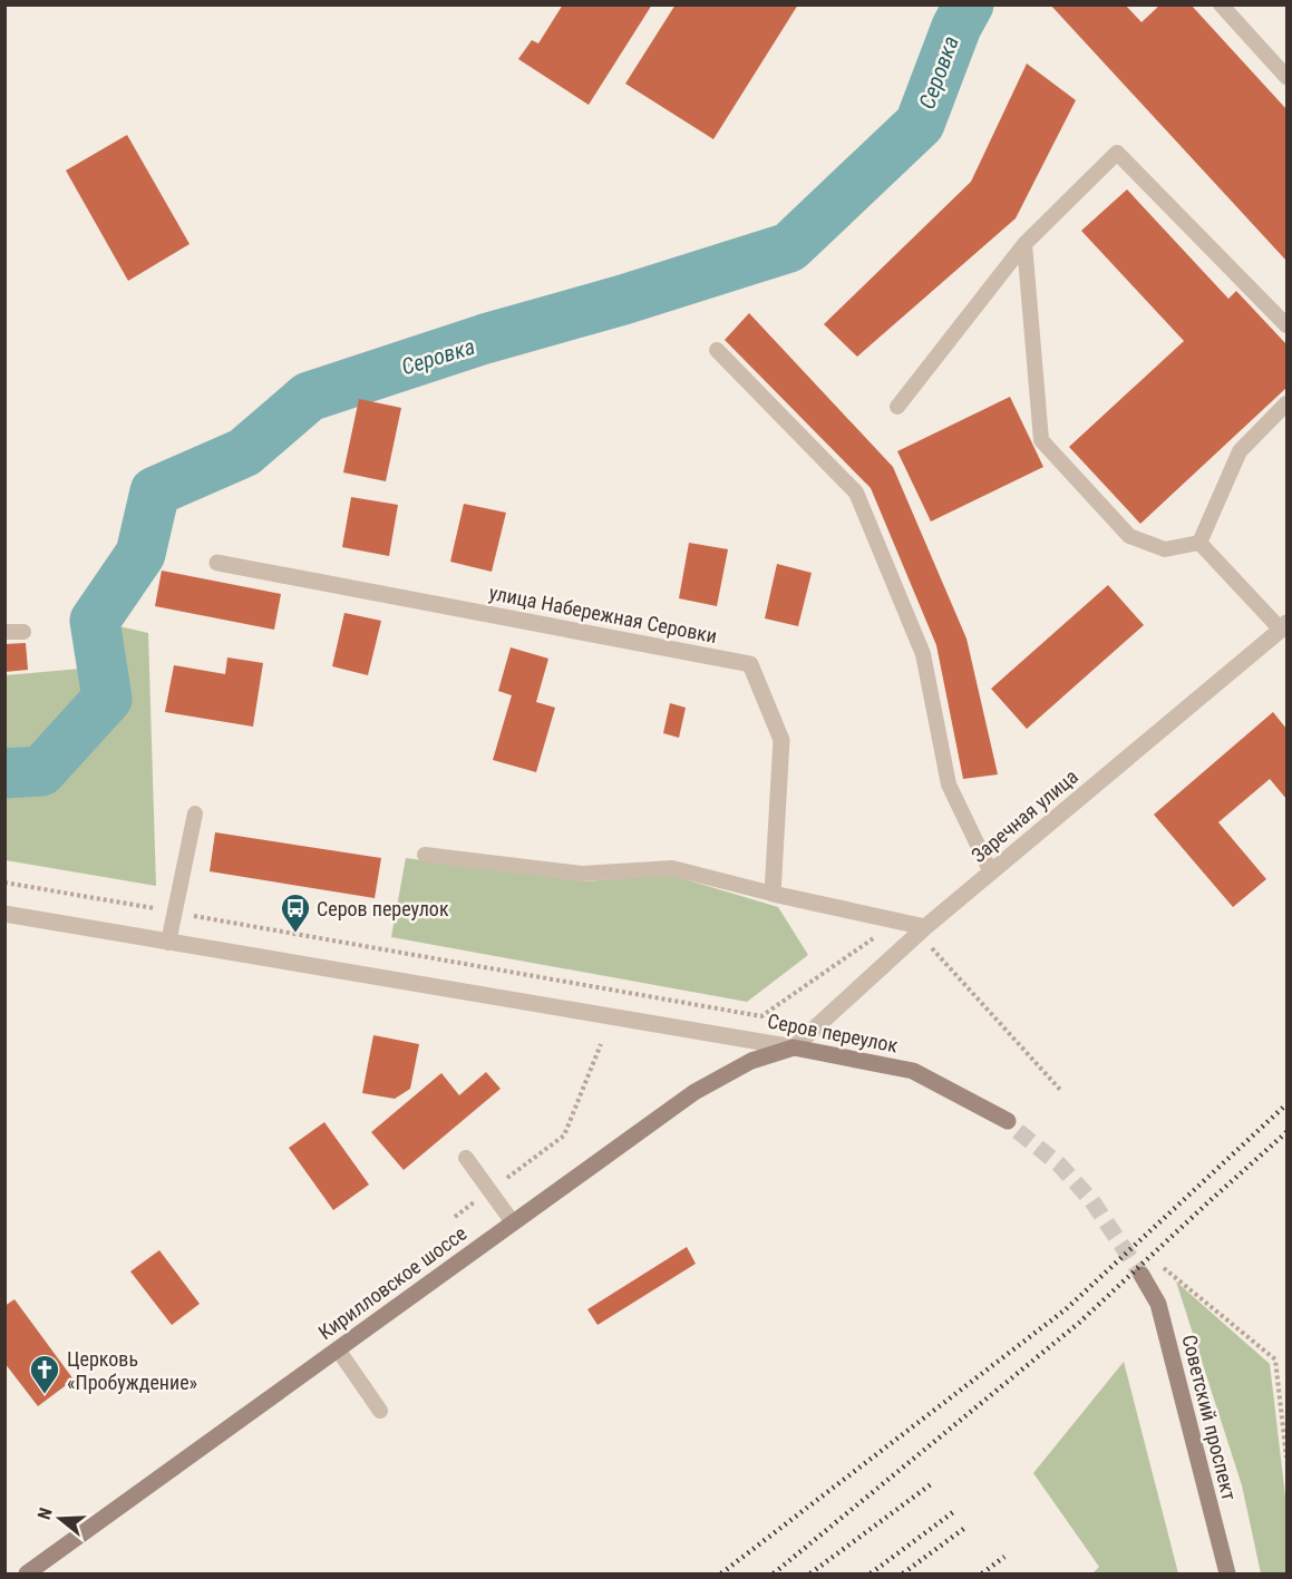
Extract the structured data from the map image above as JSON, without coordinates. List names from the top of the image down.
{
  "streets": {
    "main road": ["Серов переулок", "Кирилловское шоссе", "Советский проспект"],
    "street": ["улица Набережная Серовки", "Заречная улица"]
  },
  "crossings": [
    ["Заречная улица", "Серов переулок"],
    ["Заречная улица", "Кирилловское шоссе"],
    ["Серов переулок", "Кирилловское шоссе"]
  ],
  "water": ["Серовка"],
  "places": {
    "bus stop": ["Серов переулок"],
    "church": ["Церковь «Пробуждение»"]
  },
  "north": "left"
}
